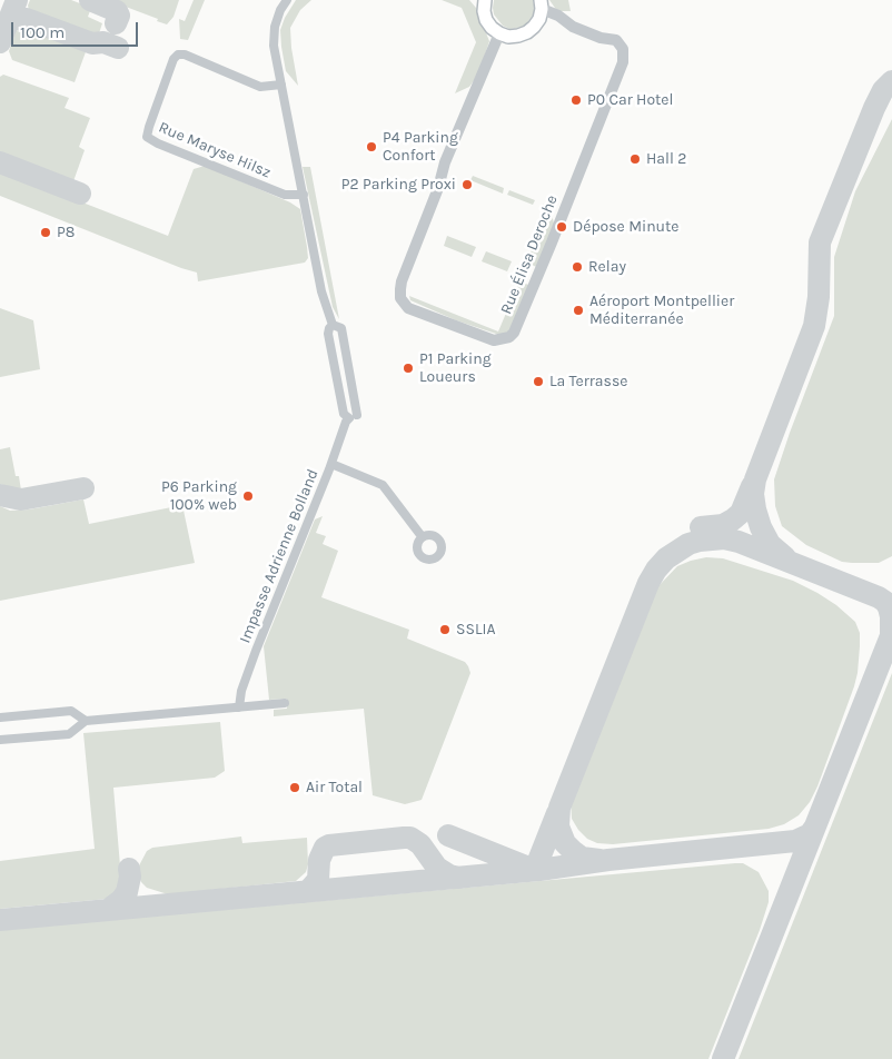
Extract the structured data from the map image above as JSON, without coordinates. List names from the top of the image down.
{
  "streets": {
    "street": ["Rue Maryse Hilsz", "Rue Élisa Deroche", "Impasse Adrienne Bolland"]
  },
  "places": [
    "P0 Car Hotel",
    "P4 Parking Confort",
    "Hall 2",
    "P2 Parking Proxi",
    "Dépose Minute",
    "P8",
    "Relay",
    "Aéroport Montpellier Méditerranée",
    "P1 Parking Loueurs",
    "La Terrasse",
    "P6 Parking 100% web",
    "SSLIA",
    "Air Total"
  ],
  "scale_bar": "100 m"
}
